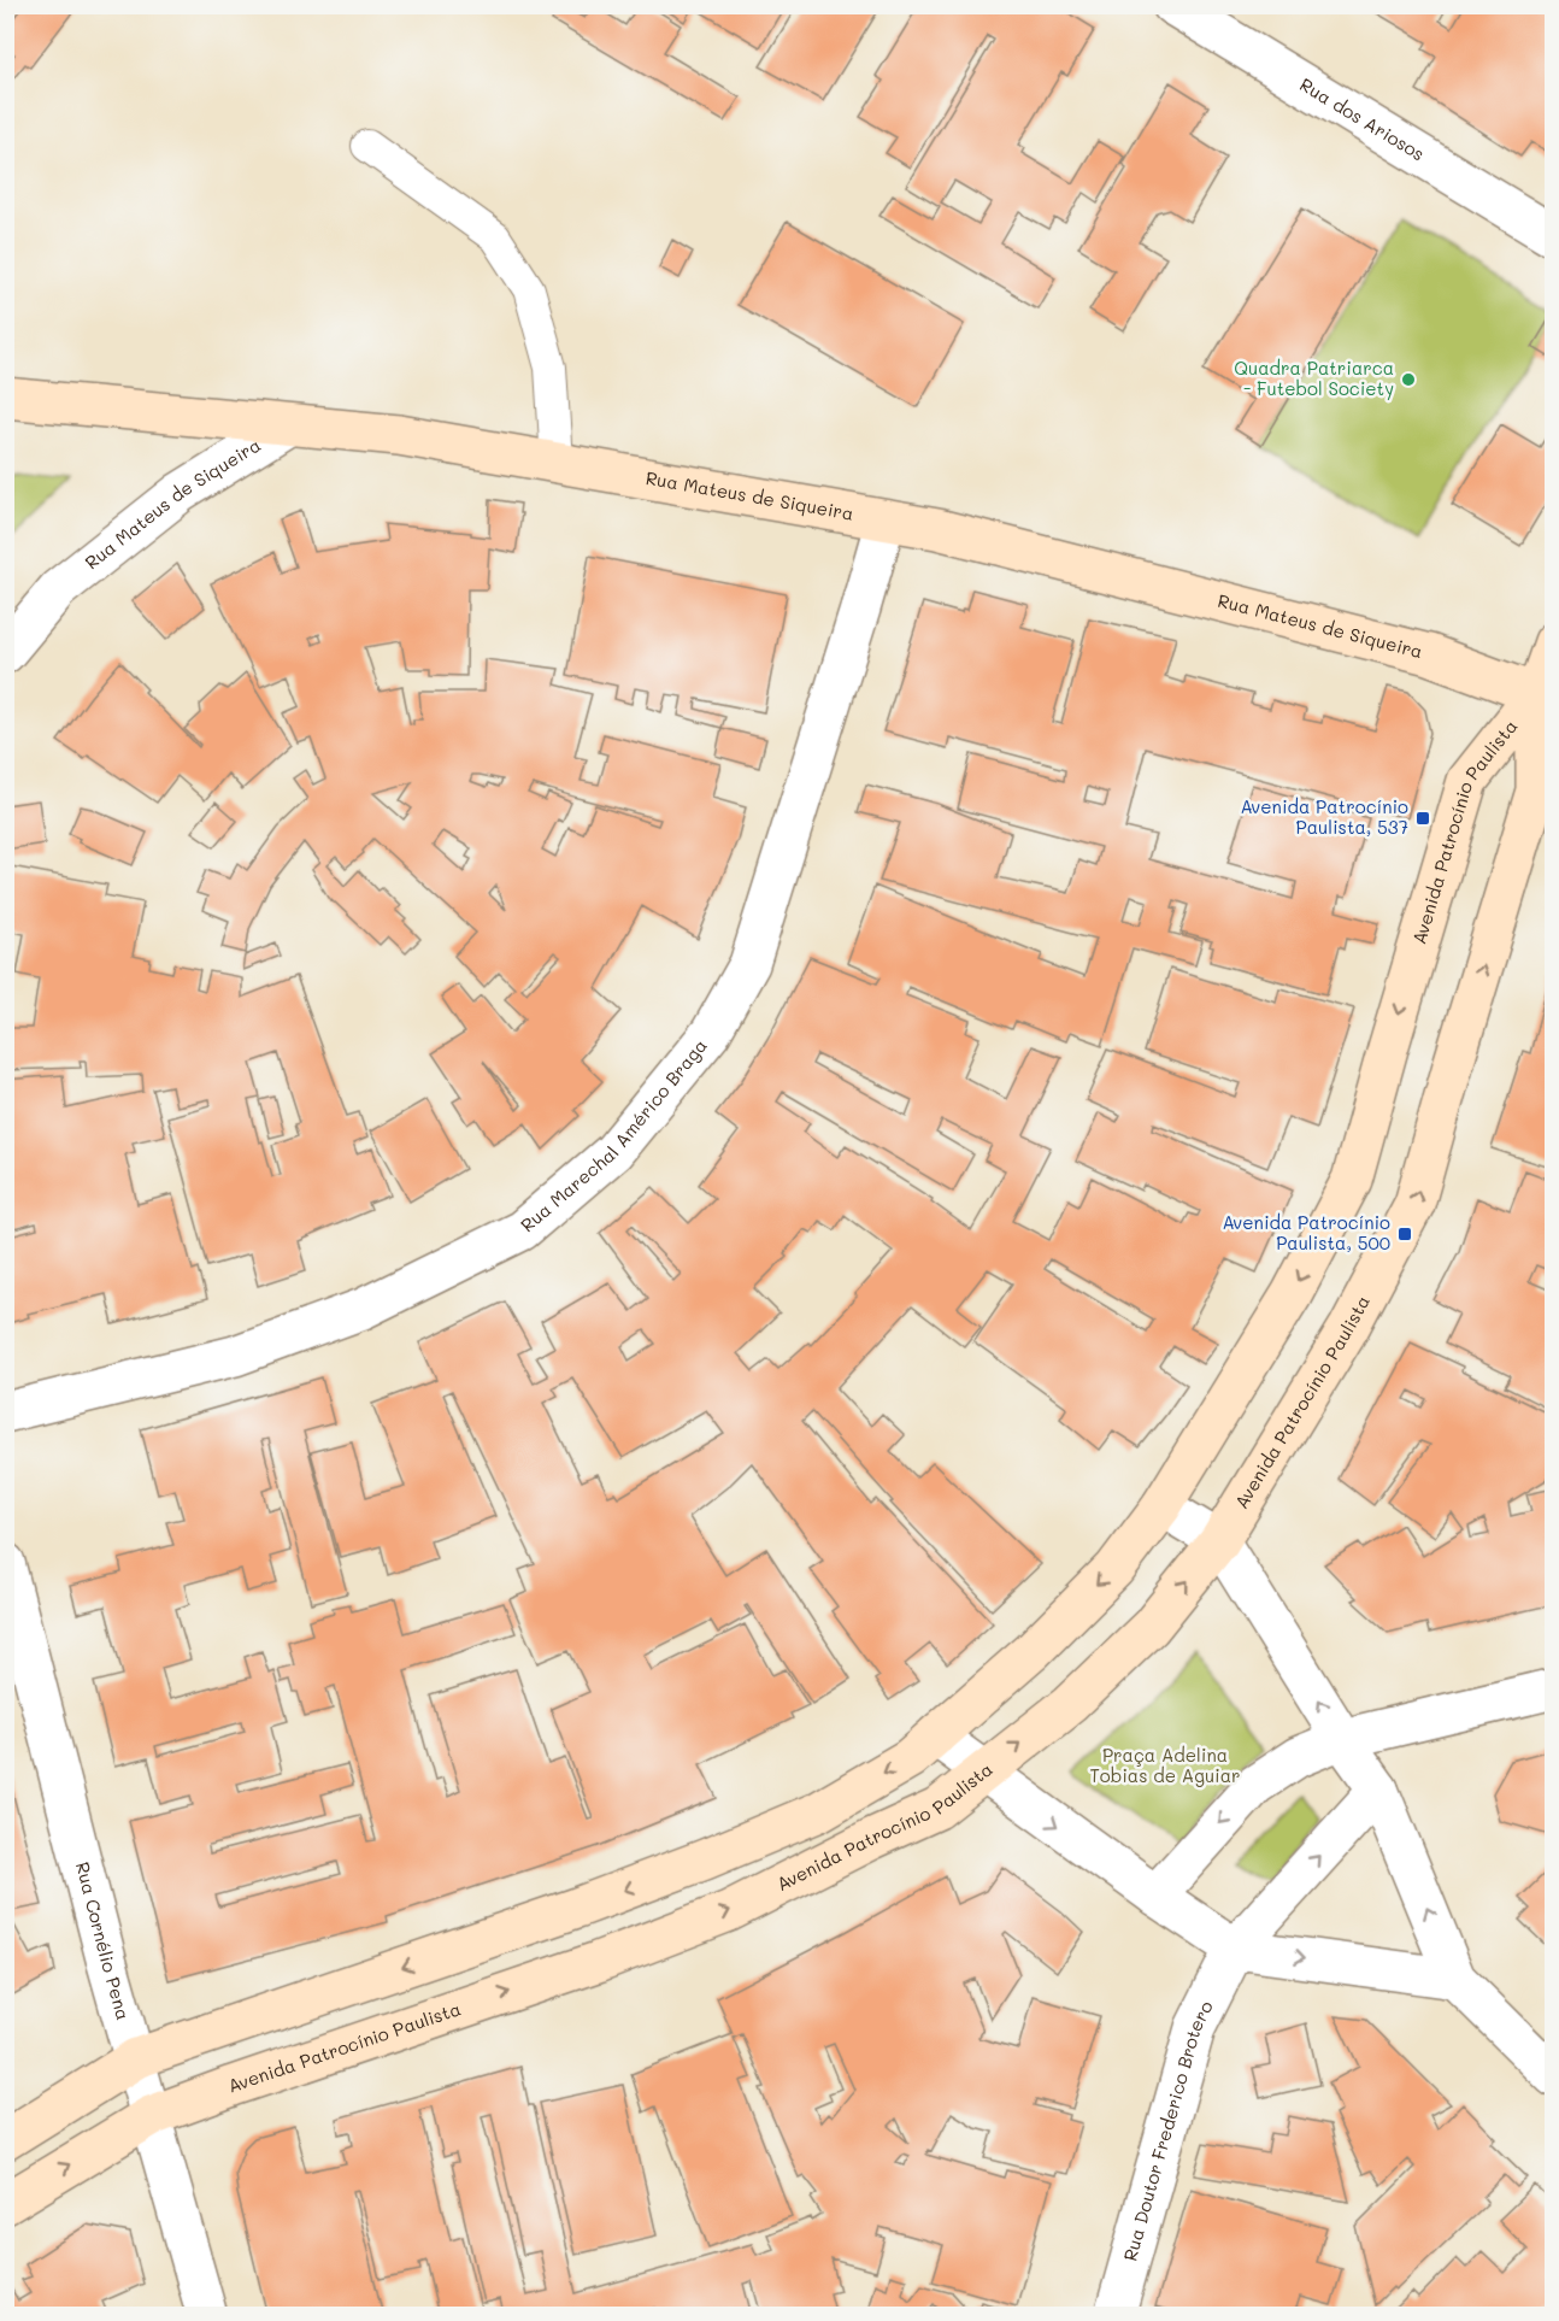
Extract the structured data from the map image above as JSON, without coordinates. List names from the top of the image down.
{
  "streets": {
    "street": [
      "Rua dos Ariosos",
      "Rua Mateus de Siqueira",
      "Avenida Patrocínio Paulista",
      "Rua Marechal Américo Braga",
      "Rua Cornélio Pena",
      "Rua Doutor Frederico Brotero"
    ]
  },
  "crossings": [
    ["Rua Mateus de Siqueira", "Avenida Patrocínio Paulista"],
    ["Rua Mateus de Siqueira", "Rua Marechal Américo Braga"],
    ["Avenida Patrocínio Paulista", "Rua Cornélio Pena"]
  ],
  "parks": ["Praça Adelina Tobias de Aguiar"],
  "places": {
    "other": ["Quadra Patriarca - Futebol Society"],
    "transit": ["Avenida Patrocínio Paulista, 537", "Avenida Patrocínio Paulista, 500"]
  }
}
